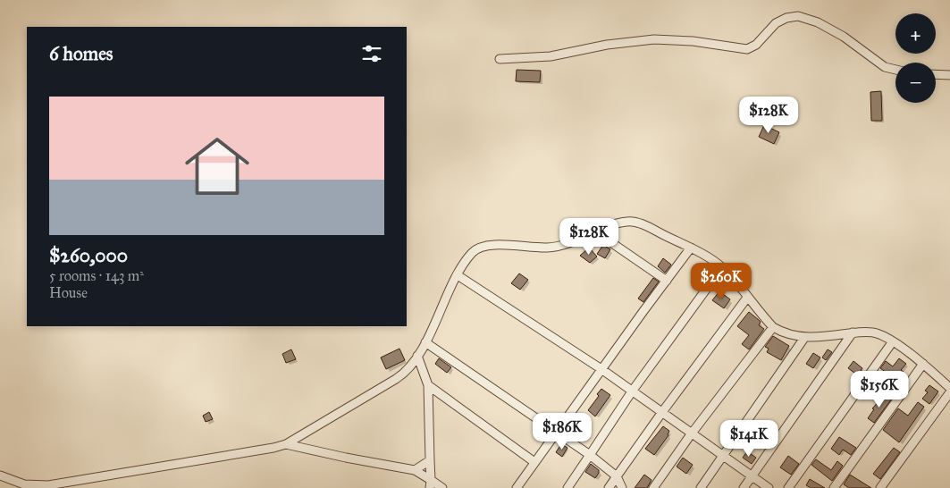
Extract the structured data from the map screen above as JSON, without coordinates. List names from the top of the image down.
{
  "page": {
    "map_buttons": ["+", "−"],
    "heading": "6 homes",
    "list": [
      {
        "name": "$260,000",
        "note": "5 rooms · 143 m² · House"
      }
    ],
    "price": [
      "$128K",
      "$128K",
      "$260K",
      "$156K",
      "$186K",
      "$141K"
    ]
  }
}
